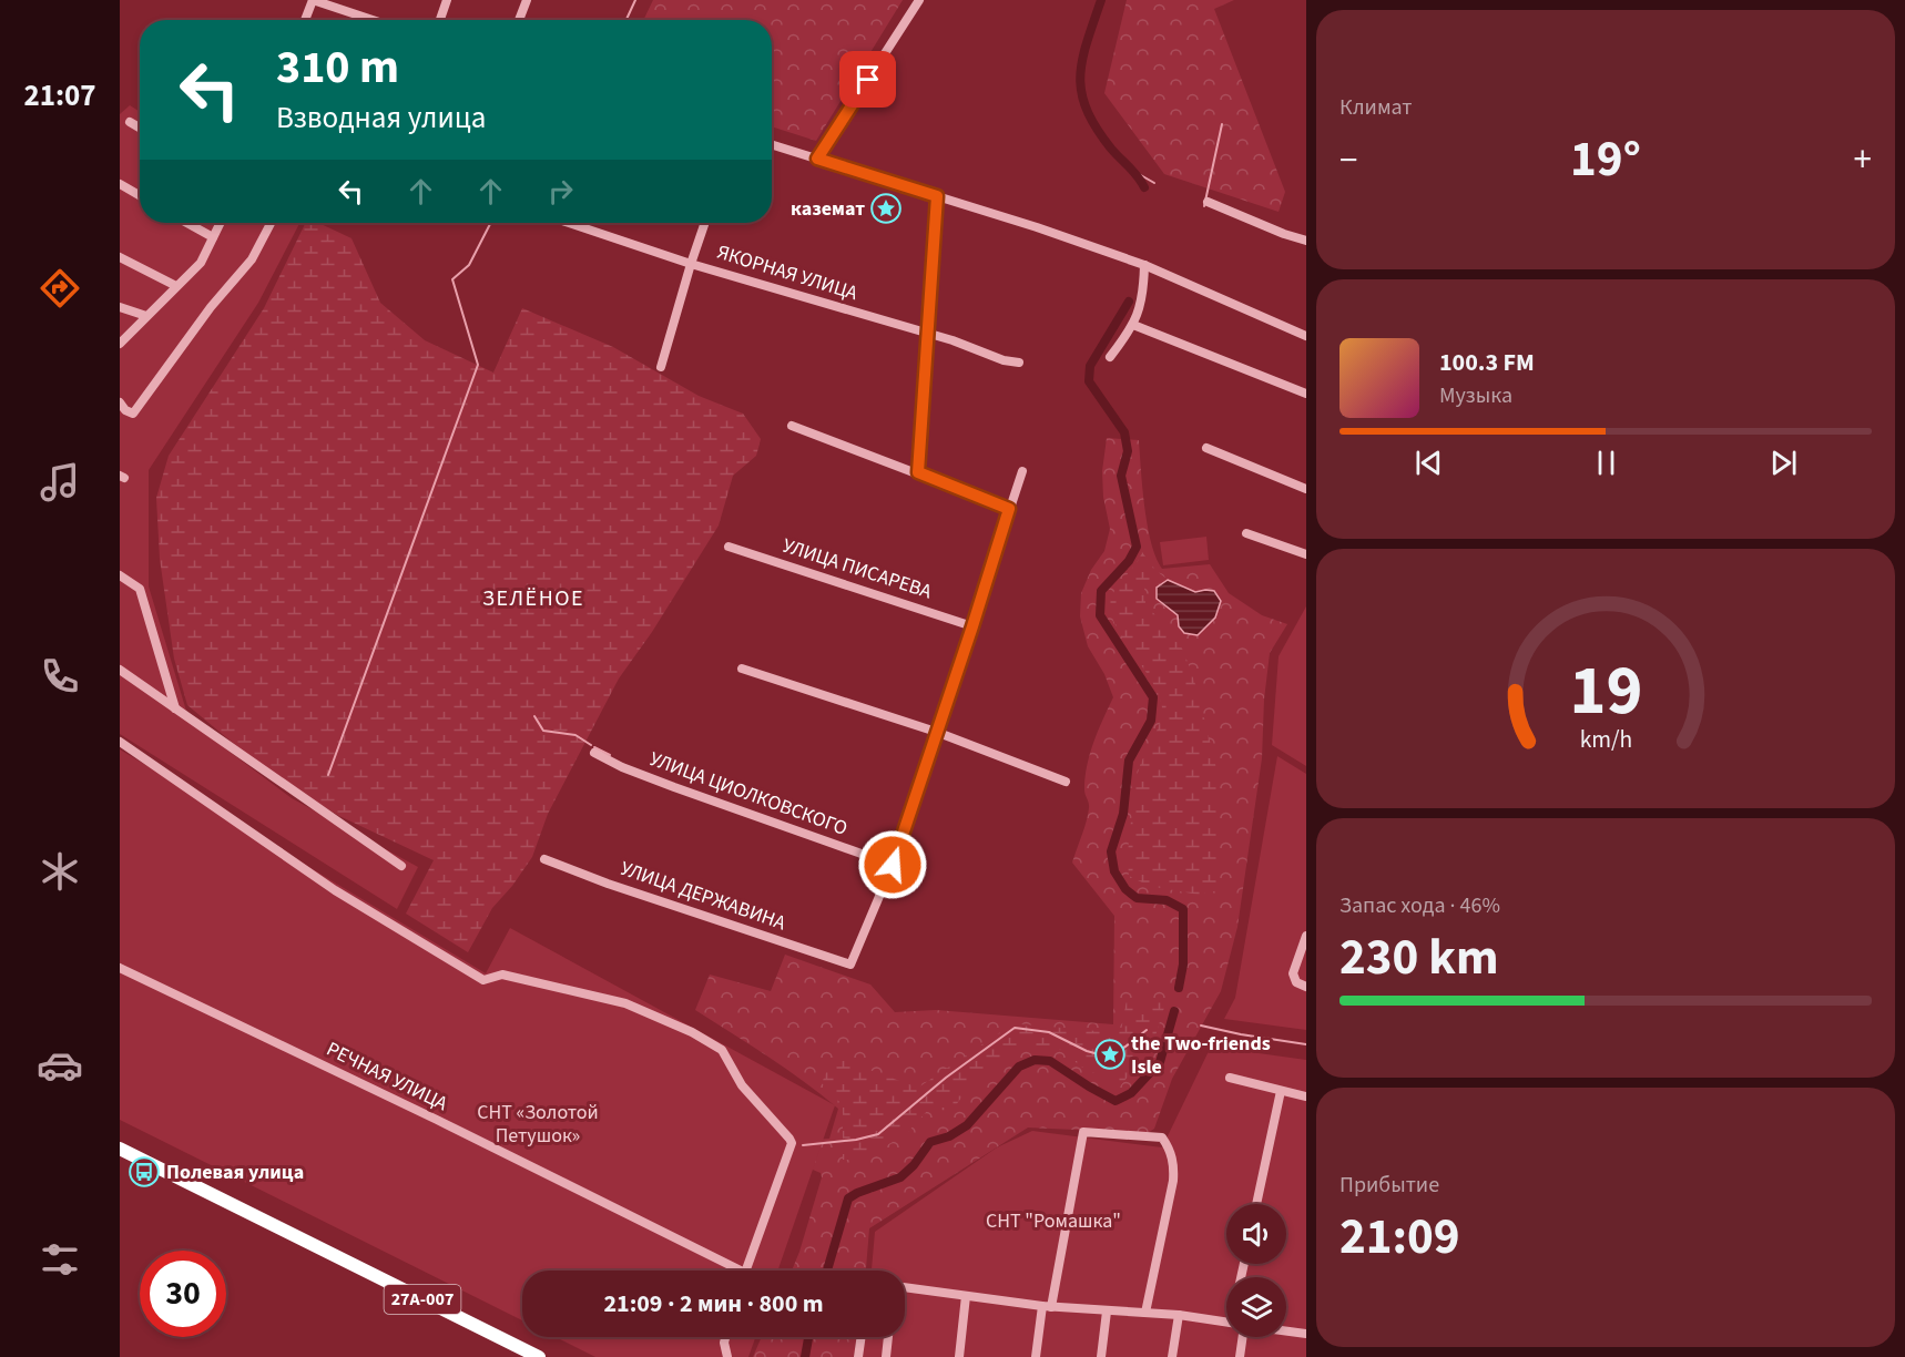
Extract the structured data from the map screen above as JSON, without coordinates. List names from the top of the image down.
{
  "streets": {
    "highway": ["27А-007"],
    "street": [
      "ЯКОРНАЯ УЛИЦА",
      "УЛИЦА ПИСАРЕВА",
      "УЛИЦА ЦИОЛКОВСКОГО",
      "УЛИЦА ДЕРЖАВИНА",
      "РЕЧНАЯ УЛИЦА"
    ]
  },
  "crossings": [
    ["УЛИЦА ЦИОЛКОВСКОГО", "УЛИЦА ДЕРЖАВИНА"]
  ],
  "districts": ["ЗЕЛЁНОЕ"],
  "parks": ["СНТ «Золотой Петушок»", "СНТ \"Ромашка\""],
  "places": {
    "place": ["каземат", "the Two-friends Isle"],
    "bus stop": ["Полевая улица"]
  },
  "page": {
    "tabs": "21:07",
    "tile": [
      "Климат",
      ["Запас хода · 46%", "230 km"],
      ["Прибытие", "21:09"]
    ],
    "turn": ["310 m", "Взводная улица"],
    "heat": ["−", "19°", "+"],
    "song": ["100.3 FM", "Музыка"],
    "limit": "30",
    "trip": "21:09 · 2 мин · 800 m",
    "gauge": ["19", "km/h"]
  }
}
